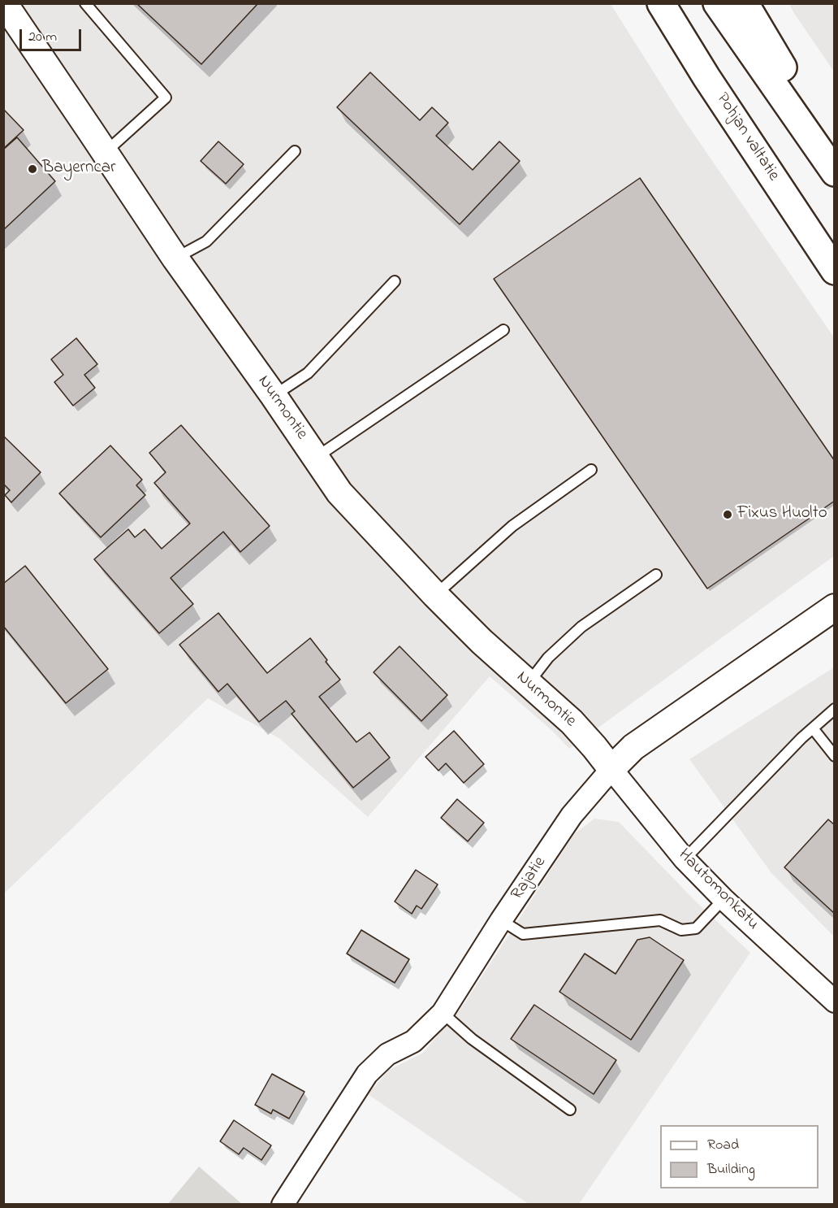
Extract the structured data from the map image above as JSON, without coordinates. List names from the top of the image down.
{
  "streets": {
    "highway": ["Pohjan valtatie"],
    "street": ["Nurmontie", "Rajatie", "Hautomonkatu"]
  },
  "crossings": [
    ["Nurmontie", "Rajatie"],
    ["Nurmontie", "Hautomonkatu"],
    ["Rajatie", "Hautomonkatu"]
  ],
  "places": ["Bayerncar", "Fixus Huolto"],
  "legend": ["Road", "Building"],
  "scale_bar": "20 m"
}
